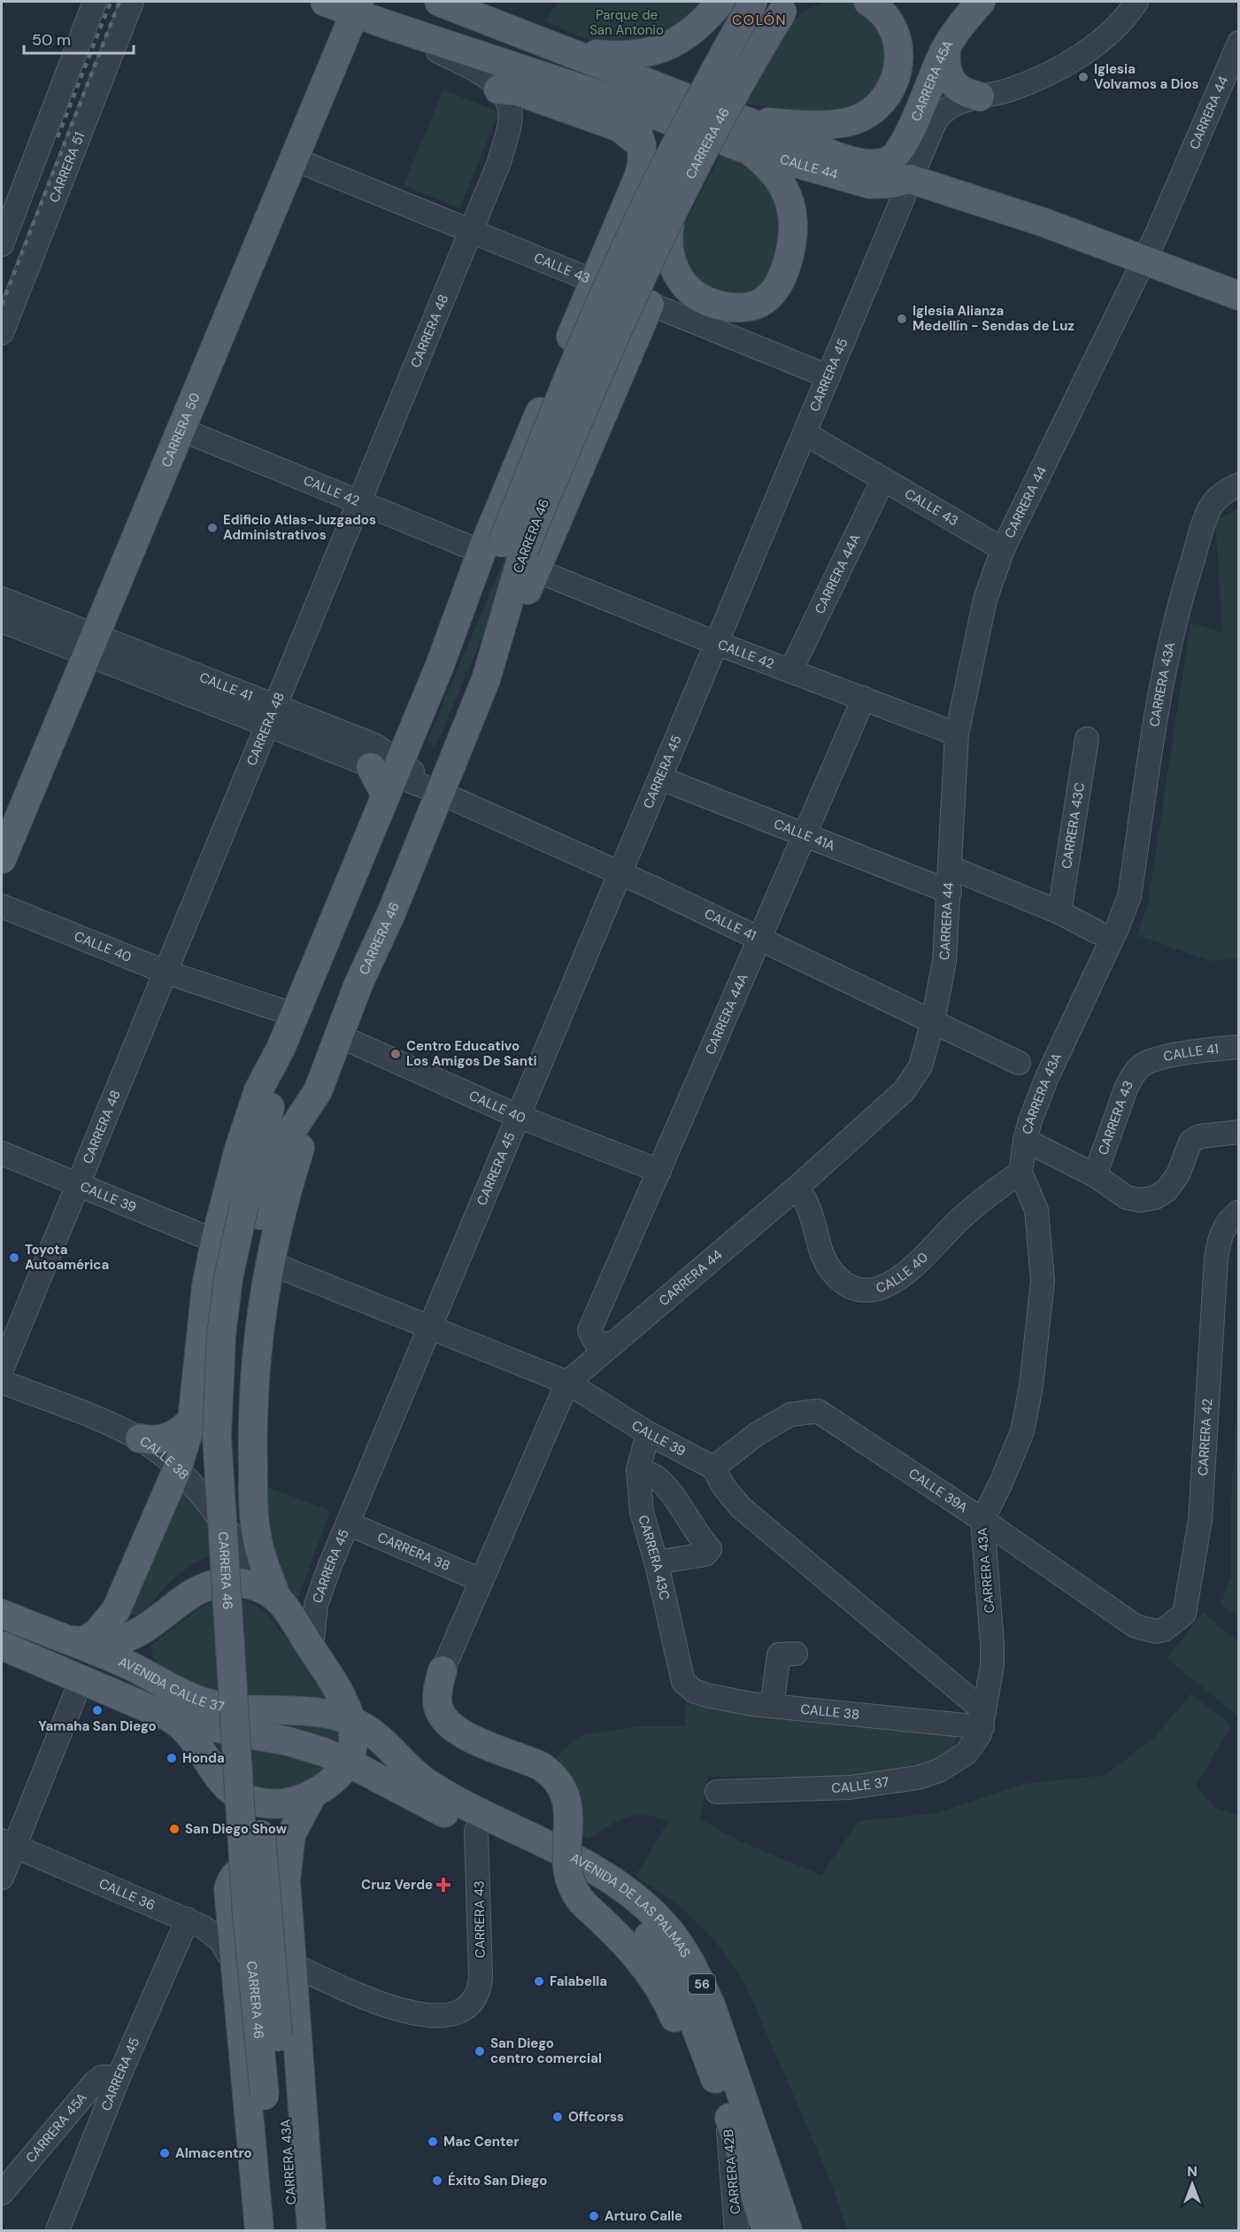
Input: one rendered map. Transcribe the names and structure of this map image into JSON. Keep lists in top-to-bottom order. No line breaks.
{"streets":{"main road":["CARRERA 45A","CARRERA 46","CALLE 44","CARRERA 50","CARRERA 43A","AVENIDA CALLE 37","AVENIDA DE LAS PALMAS","56"],"street":["CARRERA 44","CARRERA 51","CALLE 43","CARRERA 48","CARRERA 45","CALLE 42","CARRERA 44A","CALLE 41","CARRERA 43C","CALLE 41A","CALLE 40","CARRERA 43","CALLE 39","CARRERA 42","CALLE 38","CALLE 39A","CARRERA 38","CALLE 37","CALLE 36","CARRERA 42B"]},"crossings":[["CARRERA 45A","CALLE 44"],["CARRERA 45A","CARRERA 45"],["CARRERA 44","CALLE 44"],["CARRERA 44","CALLE 43"],["CARRERA 44","CALLE 42"],["CARRERA 44","CARRERA 44A"],["CARRERA 44","CALLE 41"],["CARRERA 44","CALLE 41A"],["CARRERA 44","CALLE 40"],["CARRERA 44","CALLE 39"],["CARRERA 44","CARRERA 38"],["CARRERA 46","CALLE 44"],["CARRERA 46","CALLE 43"],["CARRERA 46","CALLE 42"],["CARRERA 46","CARRERA 43A"],["CARRERA 46","CALLE 41"],["CARRERA 46","CALLE 40"],["CARRERA 46","CALLE 39"],["CARRERA 46","CALLE 38"],["CARRERA 46","AVENIDA CALLE 37"],["CALLE 44","CARRERA 48"],["CALLE 44","CARRERA 45"],["CALLE 44","CARRERA 50"],["CALLE 43","CARRERA 48"],["CALLE 43","CARRERA 45"],["CALLE 43","CARRERA 50"],["CALLE 43","CARRERA 44A"],["CARRERA 48","CALLE 42"],["CARRERA 48","CALLE 41"],["CARRERA 48","CALLE 40"],["CARRERA 48","CALLE 39"],["CARRERA 45","CALLE 42"],["CARRERA 45","CALLE 41"],["CARRERA 45","CALLE 41A"],["CARRERA 45","CALLE 40"],["CARRERA 45","CALLE 39"],["CARRERA 45","CARRERA 38"],["CARRERA 45","CALLE 36"],["CARRERA 50","CALLE 42"],["CARRERA 50","CALLE 41"],["CALLE 42","CARRERA 44A"],["CARRERA 44A","CALLE 41"],["CARRERA 44A","CALLE 41A"],["CARRERA 44A","CALLE 40"],["CARRERA 43A","CALLE 40"],["CARRERA 43A","CALLE 38"],["CARRERA 43A","CALLE 39A"],["CARRERA 43A","CALLE 37"],["CALLE 41","CARRERA 43"],["CARRERA 43C","CALLE 39"],["CARRERA 43C","CALLE 38"],["CARRERA 43","AVENIDA DE LAS PALMAS"],["CALLE 39","CALLE 39A"],["CARRERA 42","CALLE 39A"],["CALLE 38","CALLE 37"],["AVENIDA CALLE 37","AVENIDA DE LAS PALMAS"],["AVENIDA DE LAS PALMAS","CARRERA 42B"]],"districts":["COLÓN"],"parks":["Parque de San Antonio"],"places":{"other":["Iglesia Volvamos a Dios","Iglesia Alianza Medellín - Sendas de Luz","Edificio Atlas-Juzgados Administrativos","Centro Educativo Los Amigos De Santi","Toyota Autoamérica","Yamaha San Diego","Honda","San Diego Show","Falabella","San Diego centro comercial","Offcorss","Mac Center","Almacentro","Éxito San Diego","Arturo Calle"],"health":["Cruz Verde"]},"scale_bar":"50 m","north":"top"}
